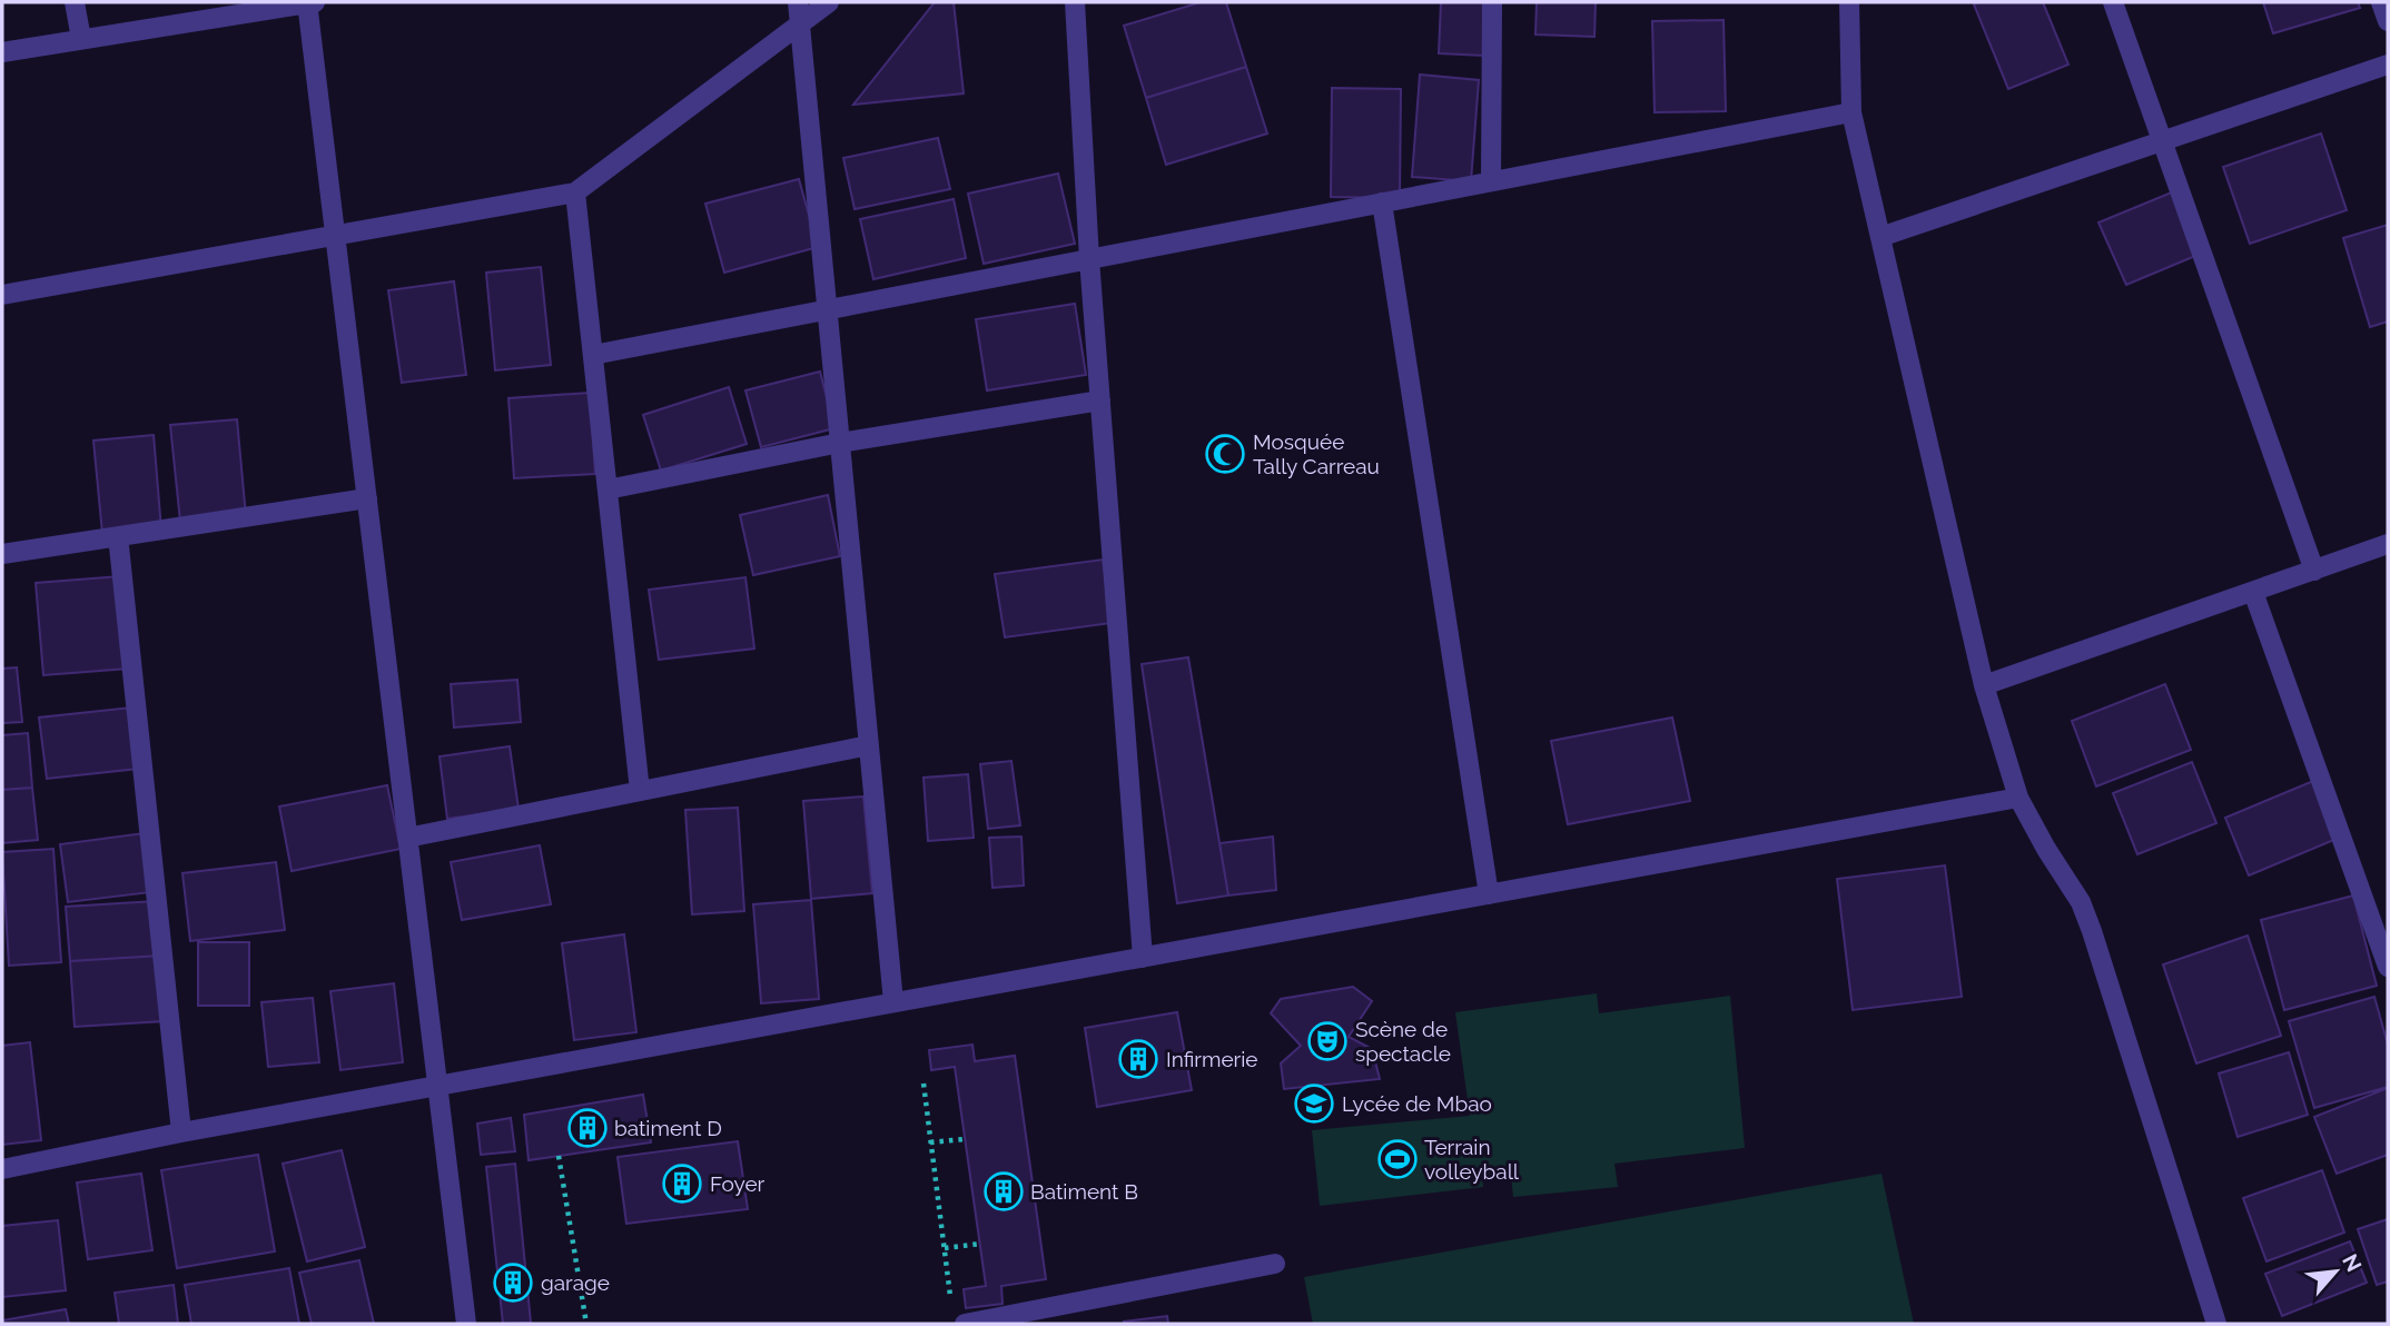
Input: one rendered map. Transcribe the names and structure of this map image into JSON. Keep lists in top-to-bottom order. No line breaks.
{"places":{"mosque":["Mosquée Tally Carreau"],"theatre":["Scène de spectacle"],"building":["Infirmerie","batiment D","Foyer","Batiment B","garage"],"school or university":["Lycée de Mbao"],"sports":["Terrain volleyball"]},"north":"top right"}
